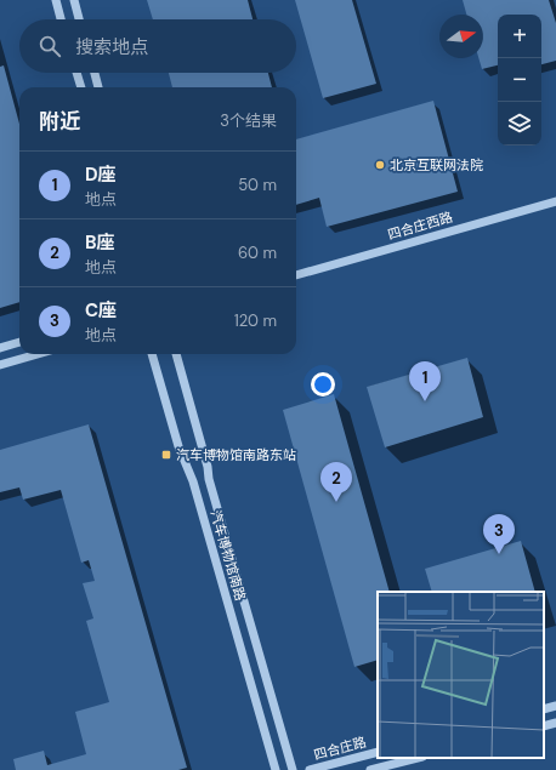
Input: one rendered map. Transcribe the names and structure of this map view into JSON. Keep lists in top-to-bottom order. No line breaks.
{"streets":{"street":["四合庄西路","汽车博物馆南路","四合庄路"]},"places":{"other":["北京互联网法院"],"transit":["汽车博物馆南路东站"]},"north":"right","page":{"map_buttons":["+","−"],"search":"搜索地点","heading":["附近","3个结果"],"list":[{"mark":"1","name":"D座","note":"地点","value":"50 m"},{"mark":"2","name":"B座","note":"地点","value":"60 m"},{"mark":"3","name":"C座","note":"地点","value":"120 m"}],"pins":["1","2","3"]}}
